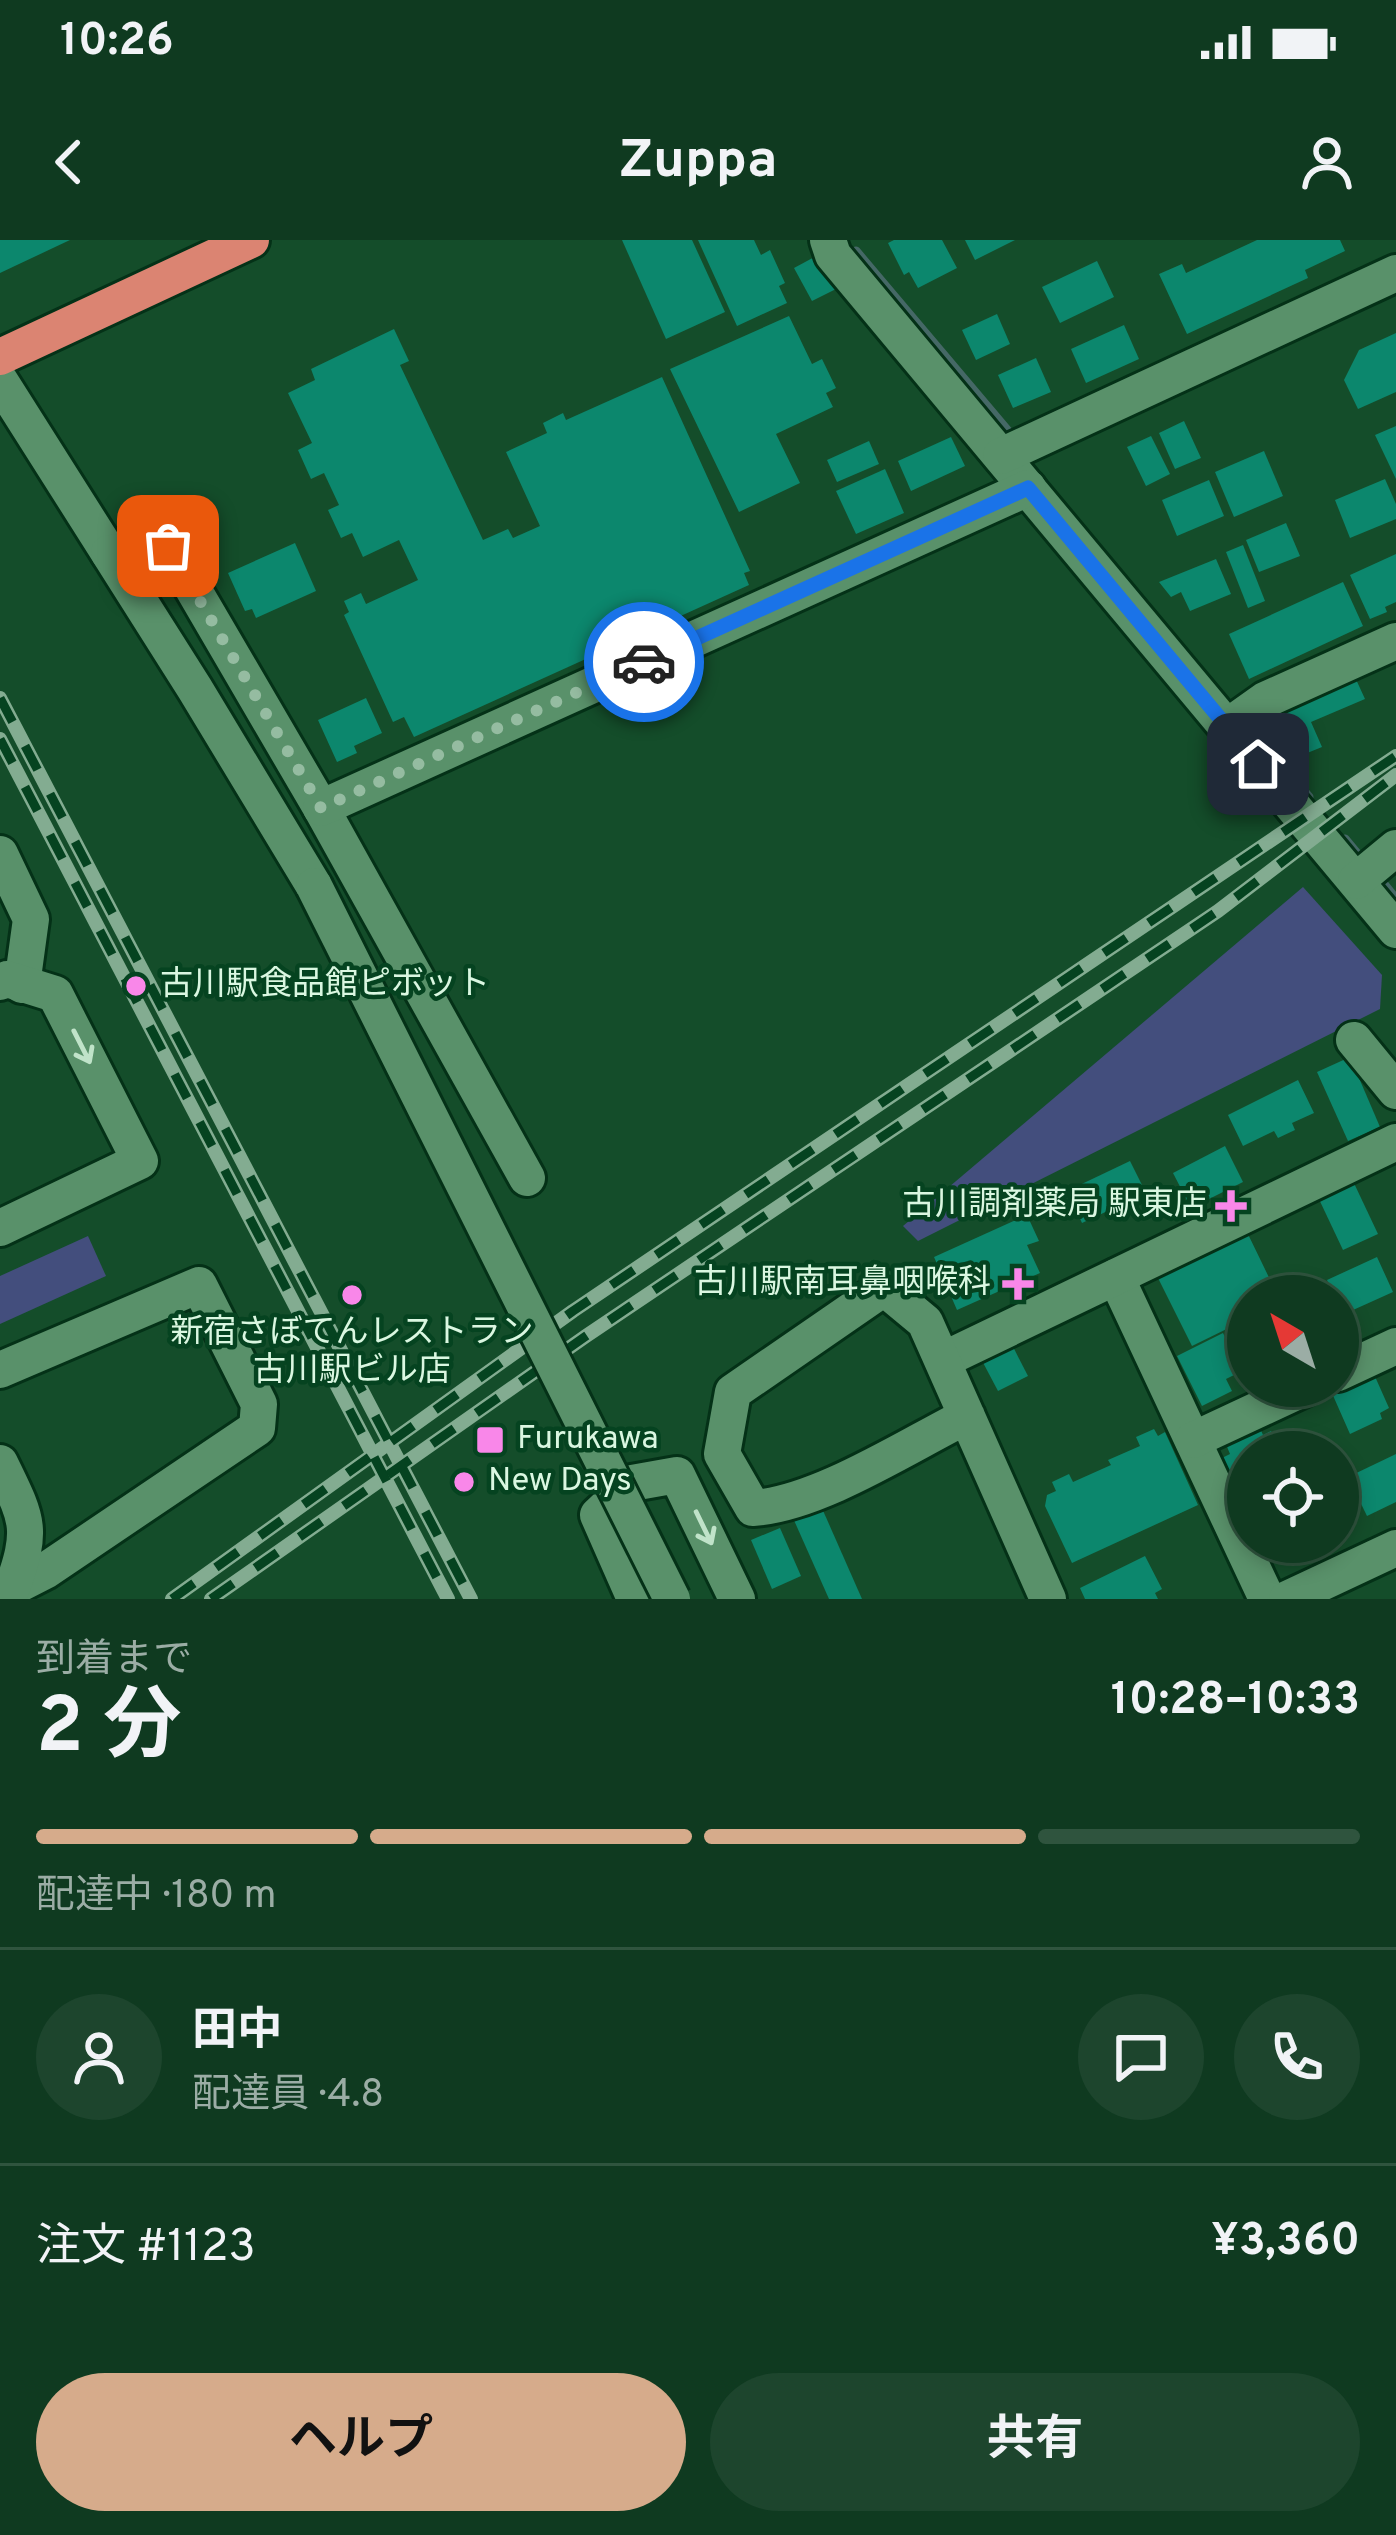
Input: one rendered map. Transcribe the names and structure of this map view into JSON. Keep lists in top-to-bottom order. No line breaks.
{"places":{"other":["古川駅食品館ピボット","新宿さぼてんレストラン 古川駅ビル店","New Days"],"health":["古川調剤薬局 駅東店","古川駅南耳鼻咽喉科"],"transit":["Furukawa"]},"north":"top left","page":{"status":"10:26","header":"Zuppa","heading":["2 分","到着まで","10:28–10:33"],"panel":["田中","配達員 · 4.8","注文 #1123","¥3,360"],"bar":"配達中 · 180 m","buttons":["ヘルプ","共有"]}}
